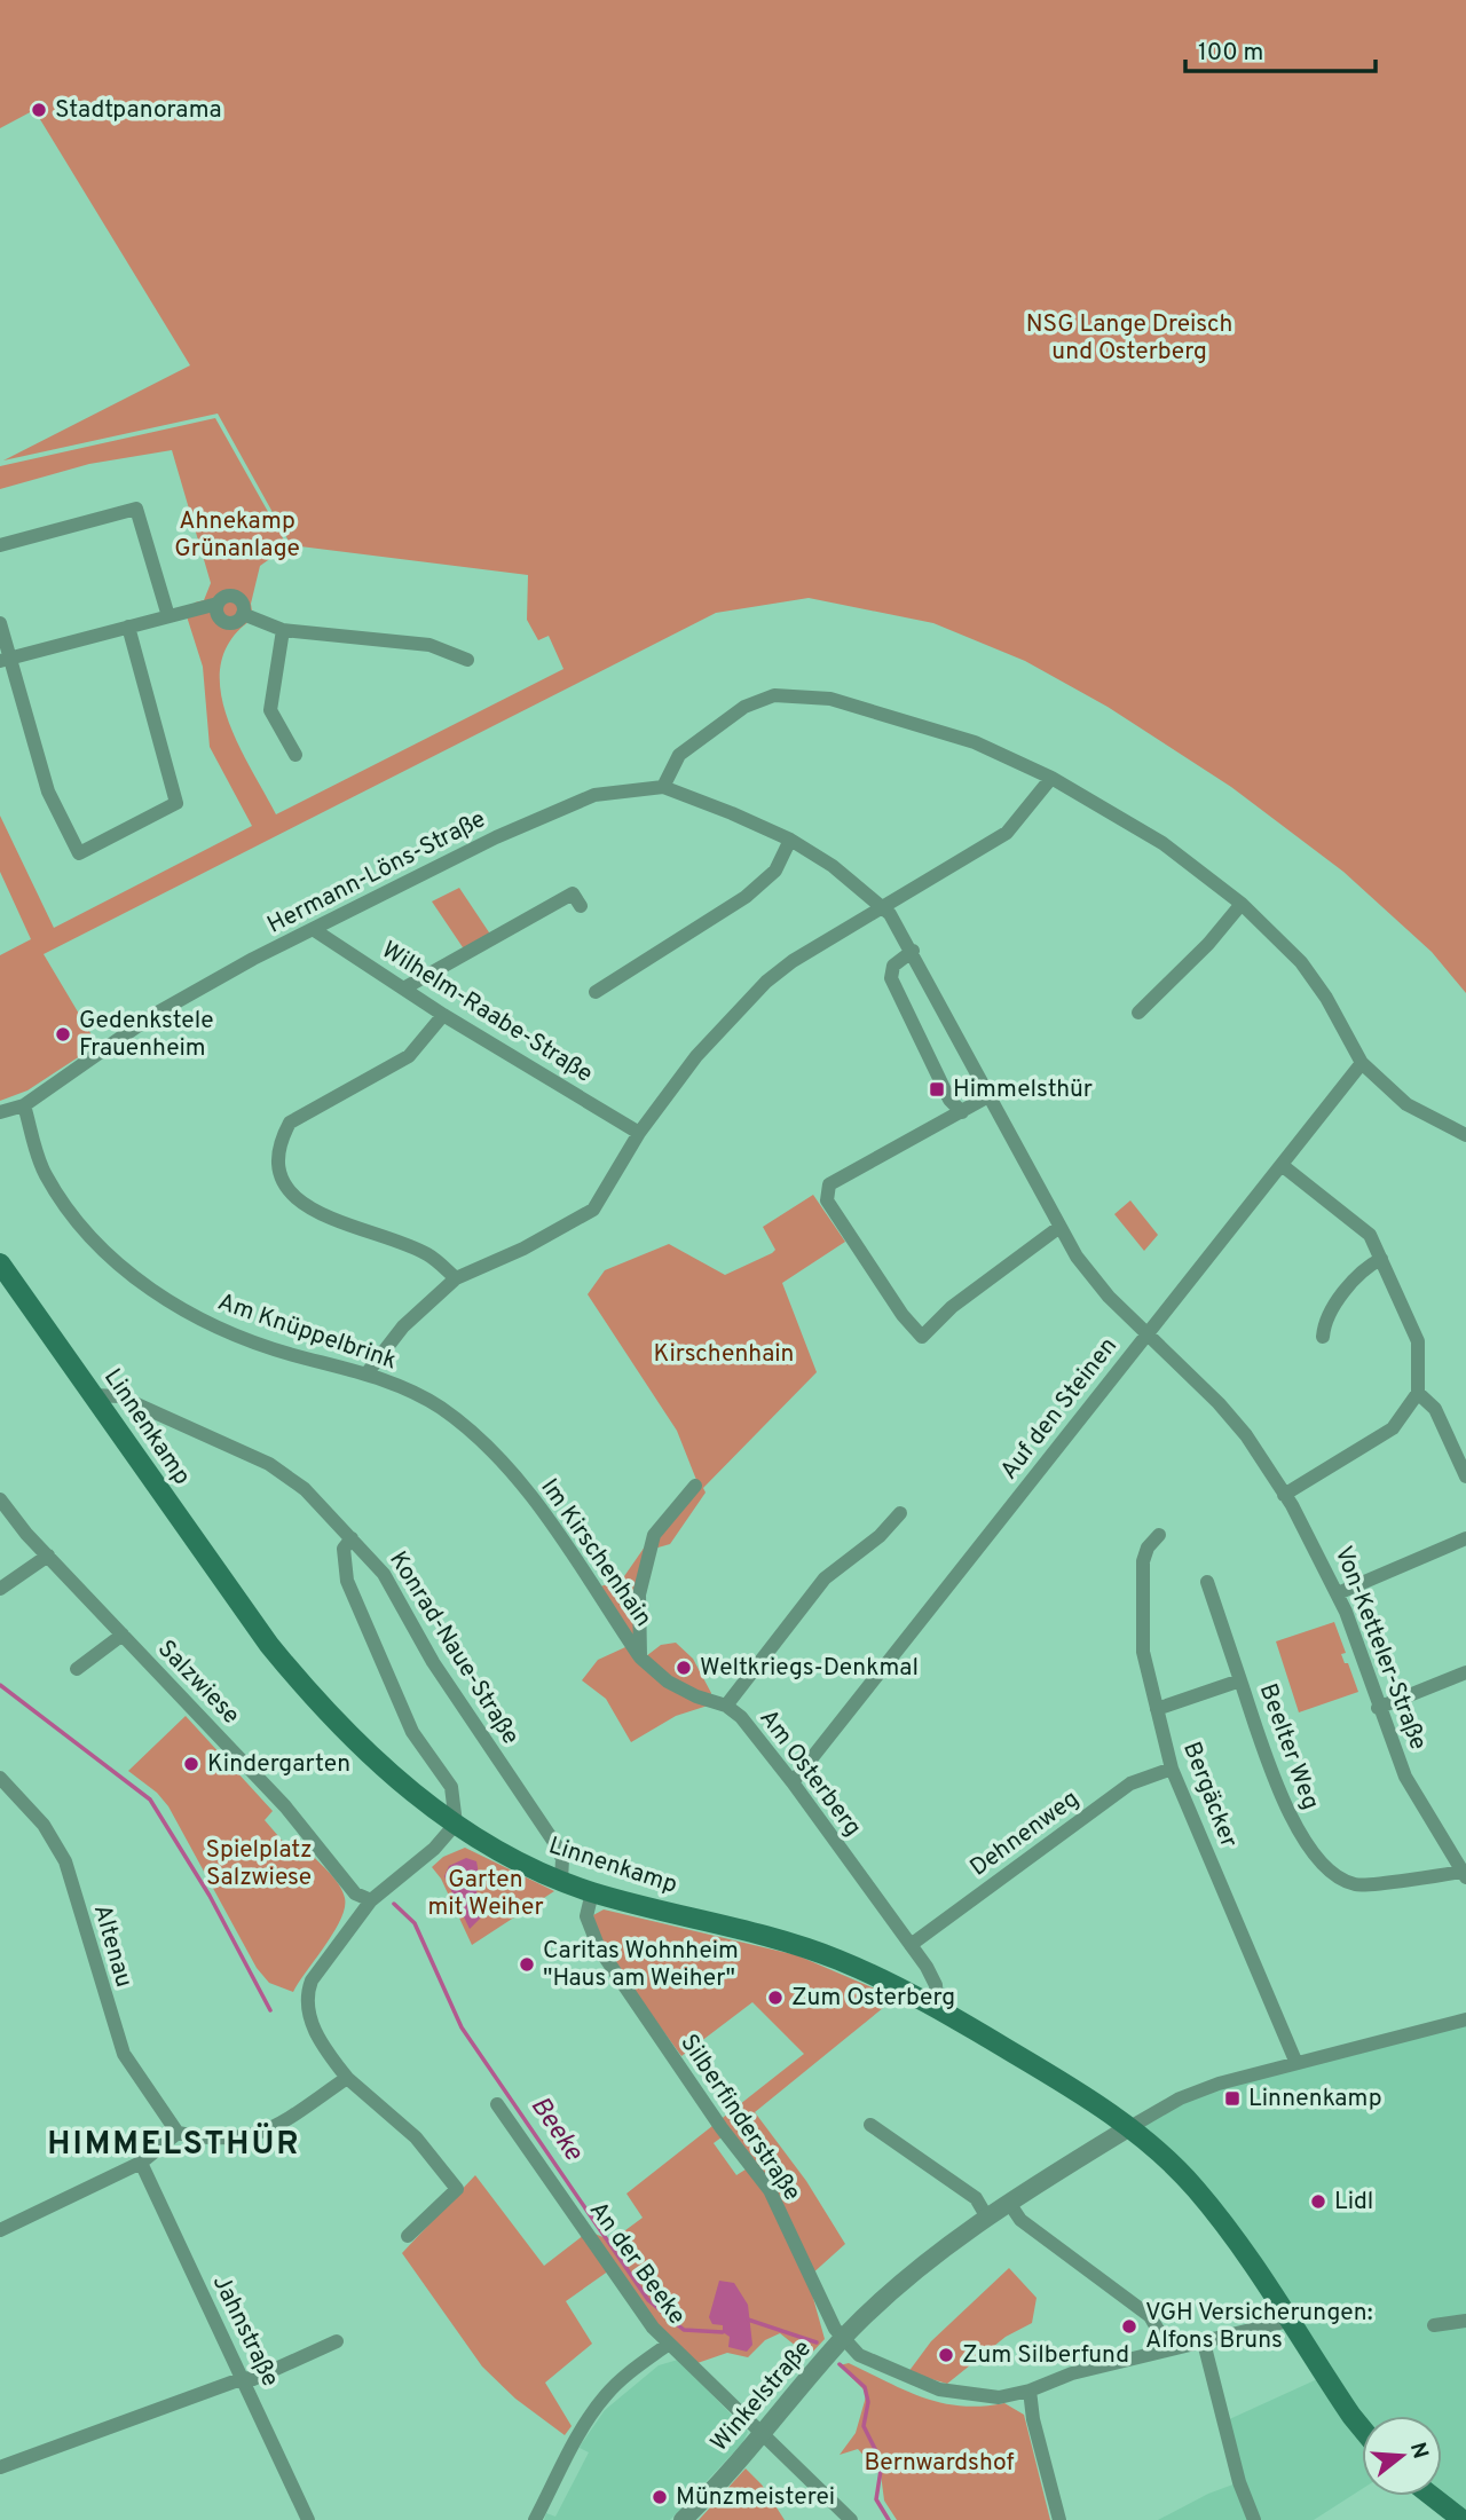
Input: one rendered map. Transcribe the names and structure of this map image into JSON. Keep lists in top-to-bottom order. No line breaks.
{"streets":{"main road":["Linnenkamp"],"street":["Hermann-Löns-Straße","Wilhelm-Raabe-Straße","Am Knüppelbrink","Auf den Steinen","Im Kirschenhain","Konrad-Naue-Straße","Von-Ketteler-Straße","Salzwiese","Beelter Weg","Am Osterberg","Bergäcker","Dehnenweg","Altenau","Silberfinderstraße","An der Beeke","Jahnstraße","Winkelstraße"]},"crossings":[["Hermann-Löns-Straße","Wilhelm-Raabe-Straße"],["Hermann-Löns-Straße","Am Knüppelbrink"],["Hermann-Löns-Straße","Von-Ketteler-Straße"],["Am Knüppelbrink","Im Kirschenhain"],["Auf den Steinen","Von-Ketteler-Straße"],["Auf den Steinen","Am Osterberg"],["Linnenkamp","Konrad-Naue-Straße"],["Linnenkamp","Am Osterberg"],["Linnenkamp","Silberfinderstraße"],["Im Kirschenhain","Am Osterberg"],["Von-Ketteler-Straße","Beelter Weg"],["Beelter Weg","Bergäcker"],["Am Osterberg","Dehnenweg"],["Bergäcker","Dehnenweg"],["Silberfinderstraße","Winkelstraße"],["An der Beeke","Winkelstraße"]],"districts":["HIMMELSTHÜR"],"water":["Beeke"],"parks":["NSG Lange Dreisch und Osterberg","Ahnekamp Grünanlage","Kirschenhain","Spielplatz Salzwiese","Garten mit Weiher","Bernwardshof"],"places":{"other":["Stadtpanorama","Gedenkstele Frauenheim","Weltkriegs-Denkmal","Kindergarten","Caritas Wohnheim \"Haus am Weiher\"","Zum Osterberg","Lidl","VGH Versicherungen: Alfons Bruns","Zum Silberfund","Münzmeisterei"],"transit":["Himmelsthür","Linnenkamp"]},"scale_bar":"100 m","north":"right"}
